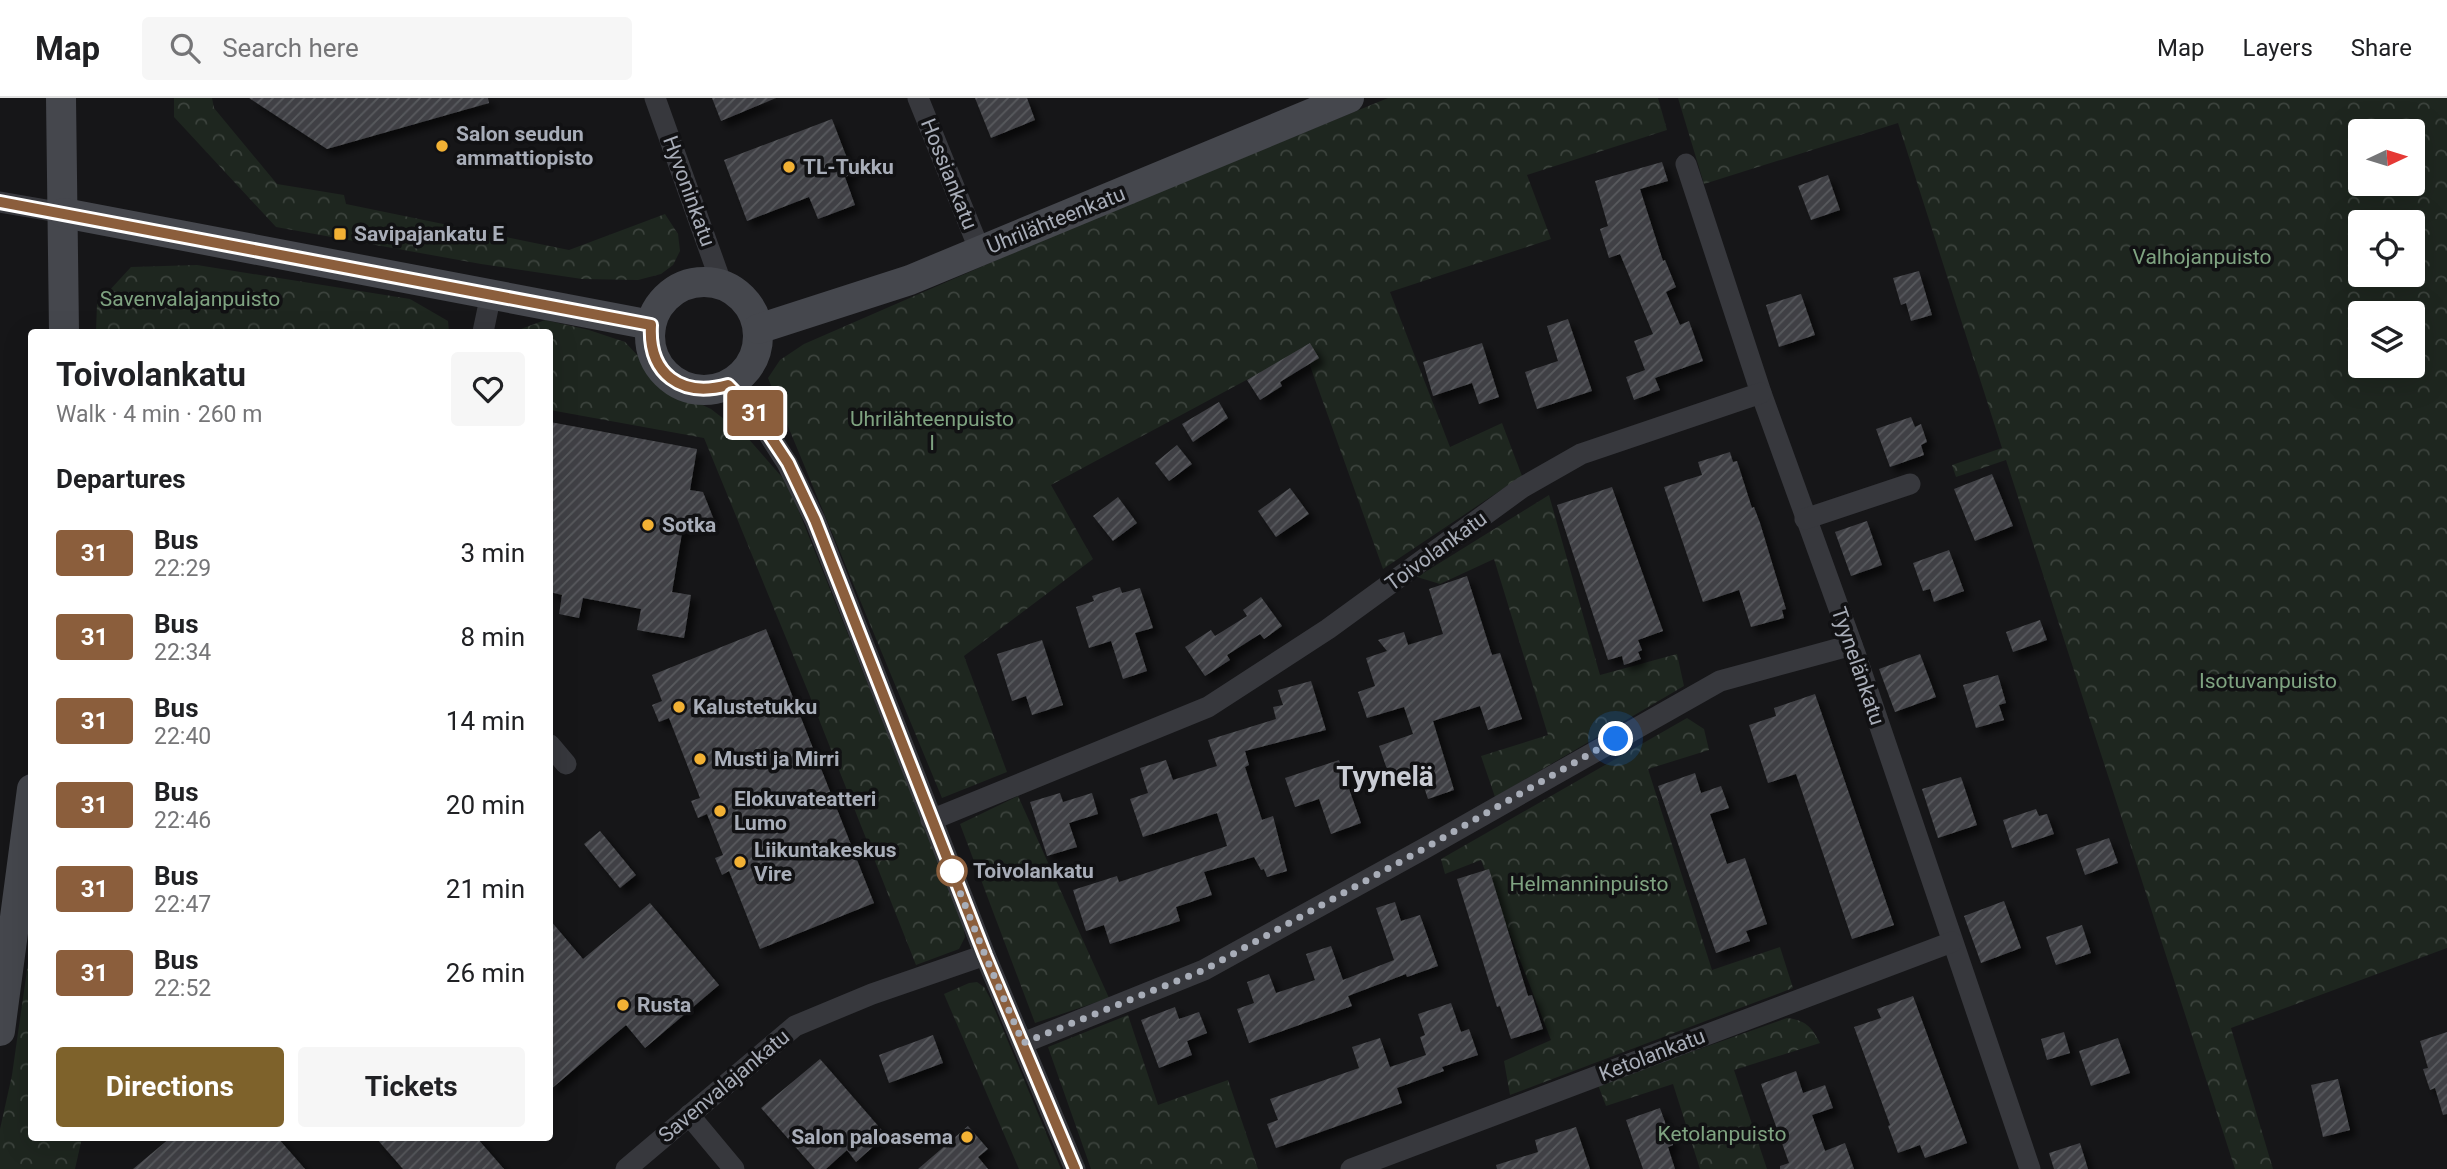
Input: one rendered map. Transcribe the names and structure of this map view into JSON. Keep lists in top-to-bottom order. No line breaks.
{"streets":{"street":["Hossiankatu","Hyvoninkatu","Uhrilähteenkatu","Toivolankatu","Tyynelänkatu","Ketolankatu","Savenvalajankatu"]},"crossings":[["Hossiankatu","Uhrilähteenkatu"],["Hyvoninkatu","Uhrilähteenkatu"],["Toivolankatu","Tyynelänkatu"],["Tyynelänkatu","Ketolankatu"]],"districts":["Tyynelä"],"parks":["Valhojanpuisto","Savenvalajanpuisto","Uhrilähteenpuisto I","Isotuvanpuisto","Helmanninpuisto","Ketolanpuisto"],"places":{"other":["Salon seudun ammattiopisto","TL-Tukku","Sotka","Kalustetukku","Musti ja Mirri","Elokuvateatteri Lumo","Liikuntakeskus Vire","Toivolankatu","Rusta","Salon paloasema"],"transit":["Savipajankatu E"]},"lines":["bus line 31"],"north":"right","page":{"header":"Map","search":"Search here","nav":["Map","Layers","Share"],"on_map":"31","heading":[["Toivolankatu","Walk · 4 min · 260 m"],"Departures"],"list":[{"mark":"31","name":"Bus","note":"22:29","value":"3 min"},{"mark":"31","name":"Bus","note":"22:34","value":"8 min"},{"mark":"31","name":"Bus","note":"22:40","value":"14 min"},{"mark":"31","name":"Bus","note":"22:46","value":"20 min"},{"mark":"31","name":"Bus","note":"22:47","value":"21 min"},{"mark":"31","name":"Bus","note":"22:52","value":"26 min"}],"buttons":["Directions","Tickets"]}}
